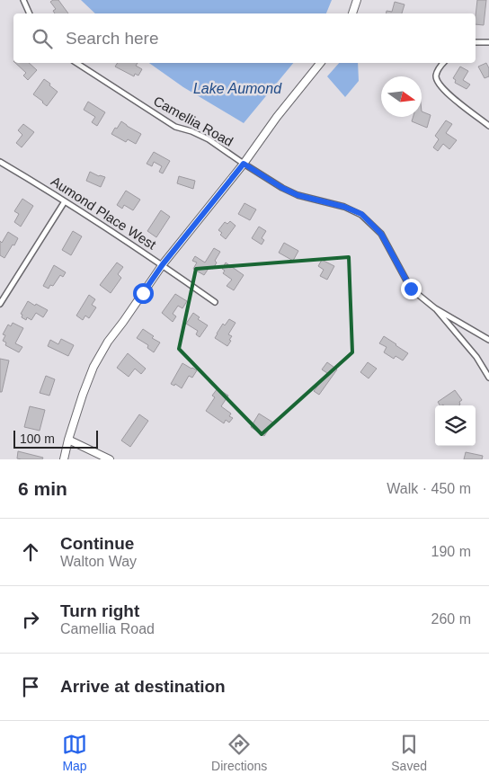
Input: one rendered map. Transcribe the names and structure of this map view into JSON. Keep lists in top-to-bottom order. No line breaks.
{"streets":{"street":["Camellia Road","Aumond Place West"]},"water":["Lake Aumond"],"scale_bar":"100 m","north":"right","page":{"search":"Search here","scale":"100 m","heading":["6 min","Walk · 450 m"],"list":[["Continue","Walton Way","190 m"],["Turn right","Camellia Road","260 m"],"Arrive at destination"],"nav":["Map","Directions","Saved"]}}
